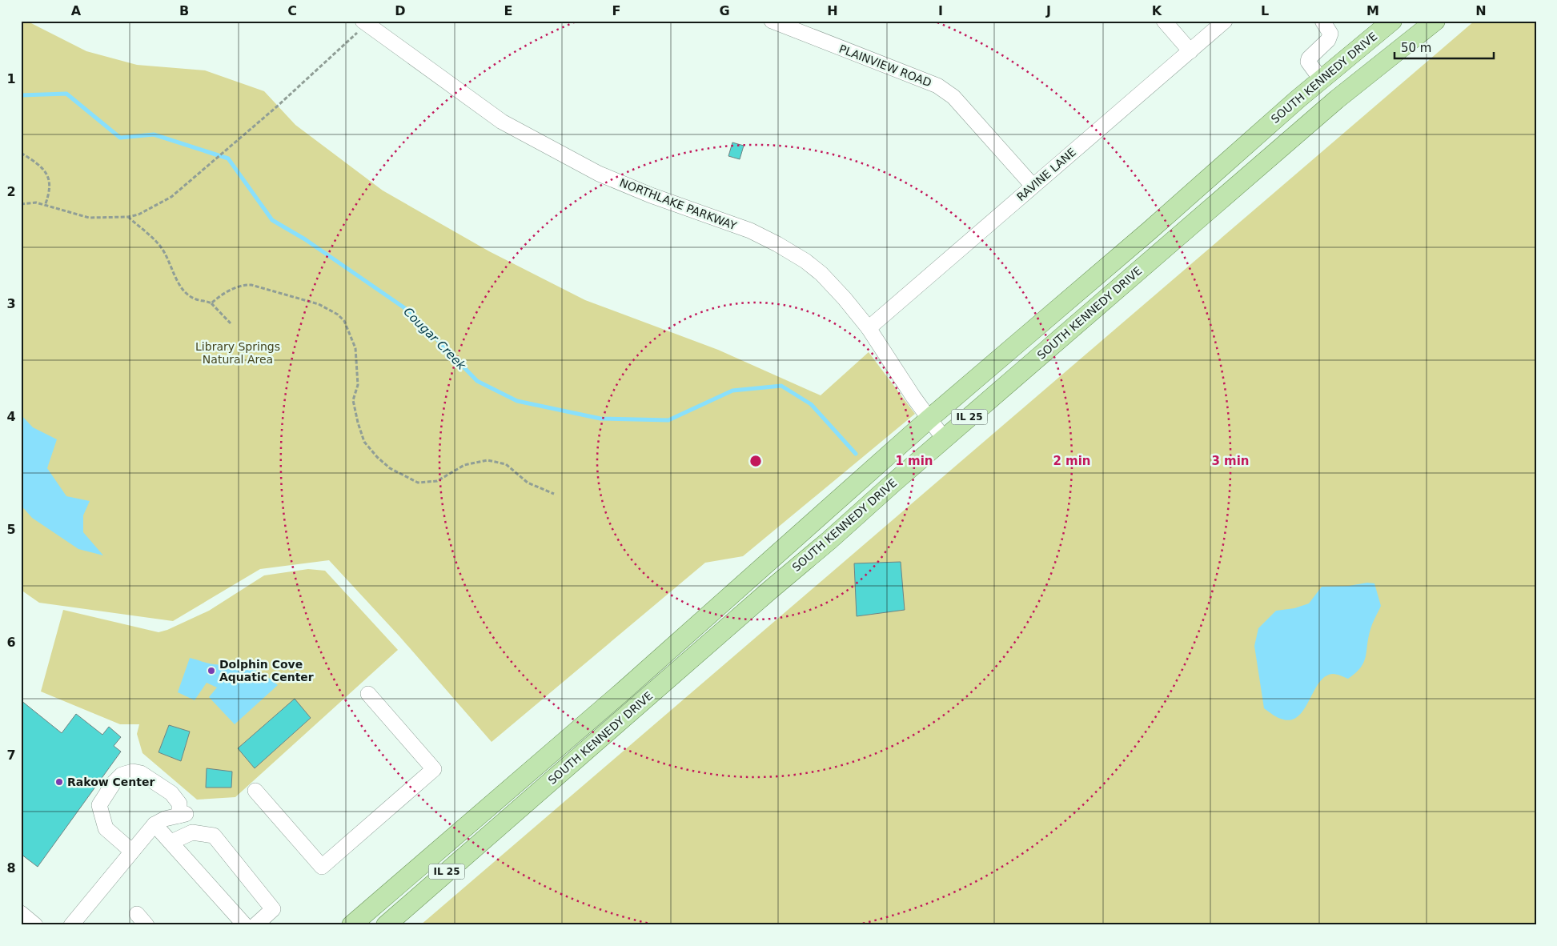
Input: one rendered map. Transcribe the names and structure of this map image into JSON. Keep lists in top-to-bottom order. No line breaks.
{"streets":{"main road":["SOUTH KENNEDY DRIVE","IL 25"],"street":["PLAINVIEW ROAD","RAVINE LANE","NORTHLAKE PARKWAY"]},"crossings":[["PLAINVIEW ROAD","RAVINE LANE"],["SOUTH KENNEDY DRIVE","NORTHLAKE PARKWAY"],["RAVINE LANE","NORTHLAKE PARKWAY"]],"water":["Cougar Creek"],"parks":["Library Springs Natural Area"],"places":["Dolphin Cove Aquatic Center","Rakow Center"],"scale_bar":"50 m","grid":{"columns":["A","B","C","D","E","F","G","H","I","J","K","L","M","N"],"rows":["1","2","3","4","5","6","7","8"]},"rings":["1 min","2 min","3 min"]}
